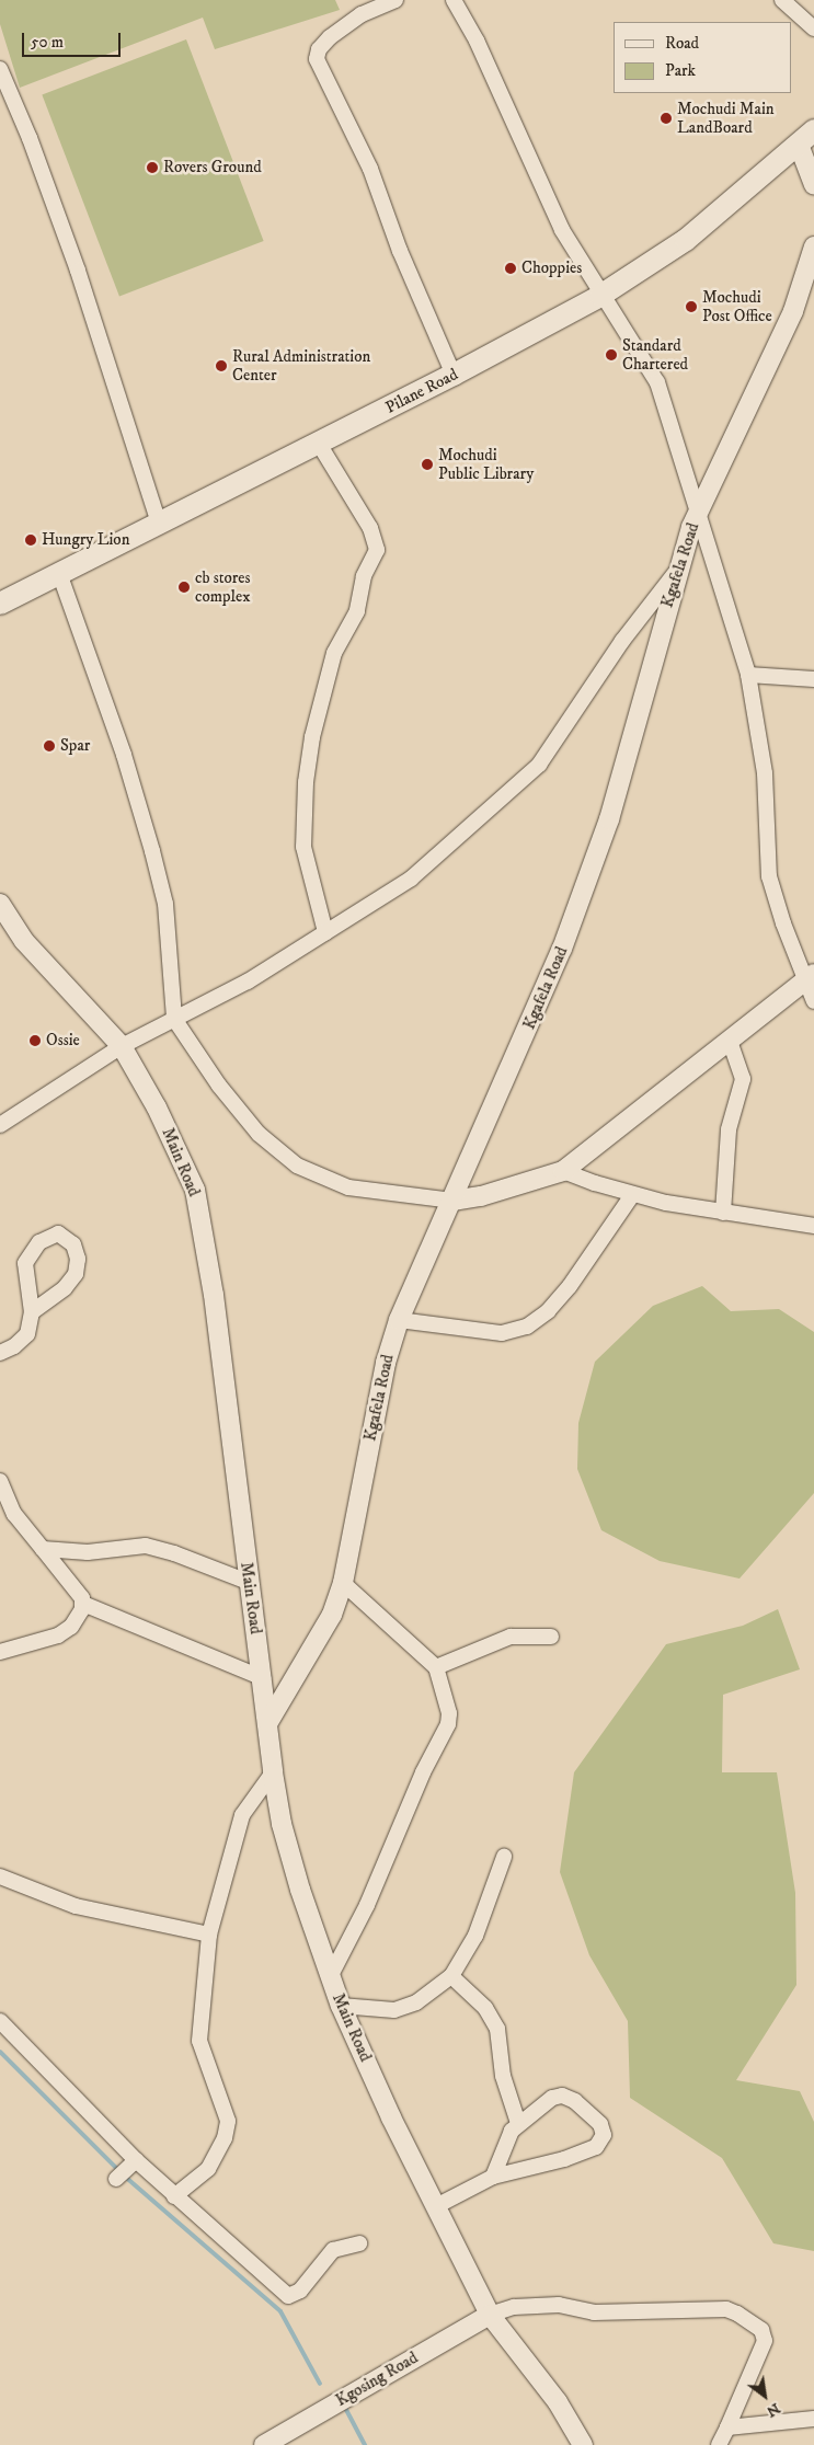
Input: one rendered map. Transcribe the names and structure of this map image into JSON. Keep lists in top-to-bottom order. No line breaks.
{"streets":{"main road":["Pilane Road"],"street":["Kgafela Road","Main Road","Kgosing Road"]},"crossings":[["Kgafela Road","Main Road"],["Main Road","Kgosing Road"]],"places":["Mochudi Main LandBoard","Rovers Ground","Choppies","Mochudi Post Office","Standard Chartered","Rural Administration Center","Mochudi Public Library","Hungry Lion","cb stores complex","Spar","Ossie"],"legend":["Road","Park"],"scale_bar":"50 m","north":"bottom right"}
